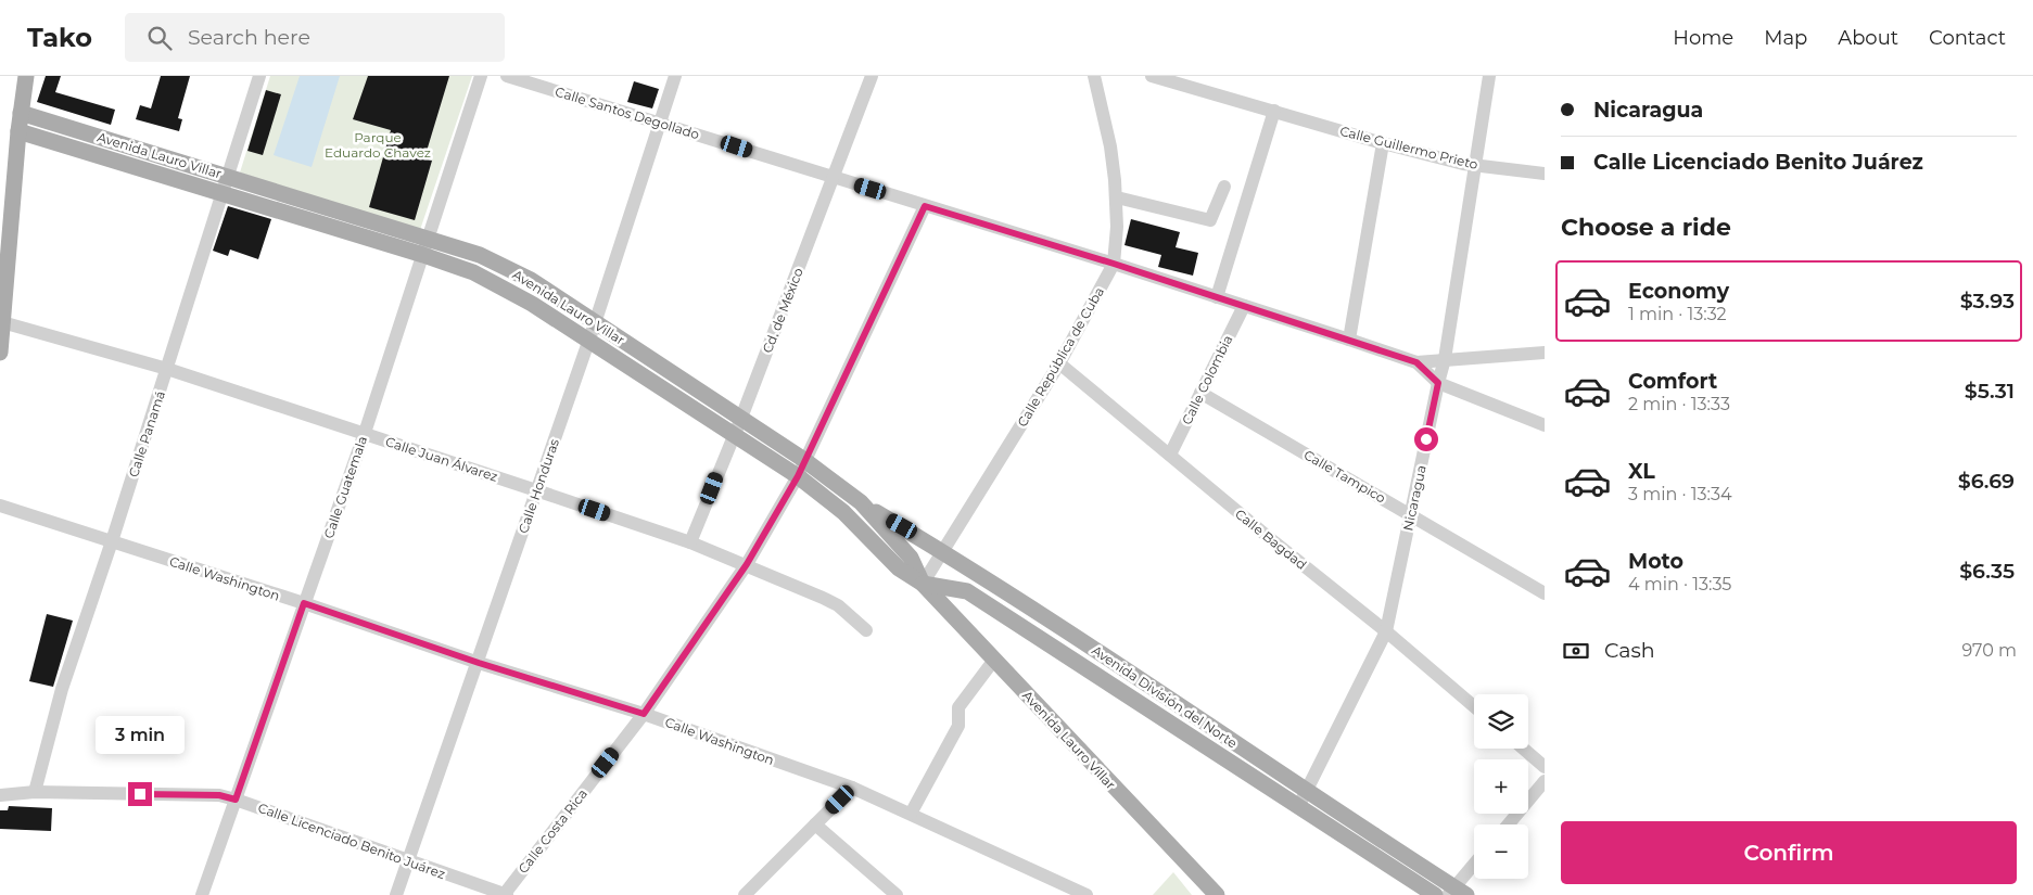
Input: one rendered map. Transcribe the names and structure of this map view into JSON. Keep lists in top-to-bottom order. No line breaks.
{"streets":{"main road":["Avenida Lauro Villar","Avenida División del Norte"],"street":["Calle Santos Degollado","Calle Guillermo Prieto","Cd. de México","Calle República de Cuba","Calle Colombia","Calle Panamá","Calle Juan Álvarez","Calle Tampico","Calle Honduras","Calle Guatemala","Nicaragua","Calle Bagdad","Calle Washington","Calle Costa Rica","Calle Licenciado Benito Juárez"]},"crossings":[["Calle Santos Degollado","Cd. de México"],["Calle Santos Degollado","Calle República de Cuba"],["Calle Santos Degollado","Calle Colombia"],["Calle Santos Degollado","Calle Honduras"],["Calle Santos Degollado","Nicaragua"],["Calle Santos Degollado","Calle Costa Rica"],["Calle Guillermo Prieto","Nicaragua"],["Avenida Lauro Villar","Cd. de México"],["Avenida Lauro Villar","Calle República de Cuba"],["Avenida Lauro Villar","Calle Panamá"],["Avenida Lauro Villar","Calle Honduras"],["Avenida Lauro Villar","Calle Guatemala"],["Avenida Lauro Villar","Avenida División del Norte"],["Avenida Lauro Villar","Calle Costa Rica"],["Cd. de México","Calle Juan Álvarez"],["Calle República de Cuba","Calle Bagdad"],["Calle República de Cuba","Avenida División del Norte"],["Calle Colombia","Calle Tampico"],["Calle Colombia","Calle Bagdad"],["Calle Panamá","Calle Juan Álvarez"],["Calle Panamá","Calle Washington"],["Calle Panamá","Calle Licenciado Benito Juárez"],["Calle Juan Álvarez","Calle Honduras"],["Calle Juan Álvarez","Calle Guatemala"],["Calle Juan Álvarez","Calle Costa Rica"],["Calle Tampico","Nicaragua"],["Calle Honduras","Calle Washington"],["Calle Honduras","Calle Licenciado Benito Juárez"],["Calle Guatemala","Calle Washington"],["Calle Guatemala","Calle Licenciado Benito Juárez"],["Nicaragua","Calle Bagdad"],["Nicaragua","Avenida División del Norte"],["Calle Washington","Calle Costa Rica"],["Calle Costa Rica","Calle Licenciado Benito Juárez"]],"parks":["Parque Eduardo Chavez"],"page":{"header":"Tako","search":"Search here","nav":["Home","Map","About","Contact"],"banner":["Nicaragua","Calle Licenciado Benito Juárez"],"heading":"Choose a ride","list":[{"name":"Economy","note":"1 min · 13:32","value":"$3.93"},{"name":"Comfort","note":"2 min · 13:33","value":"$5.31"},{"name":"XL","note":"3 min · 13:34","value":"$6.69"},{"name":"Moto","note":"4 min · 13:35","value":"$6.35"}],"pay":["Cash","970 m"],"map_buttons":["+","−"],"bubble":"3 min","buttons":"Confirm"}}
